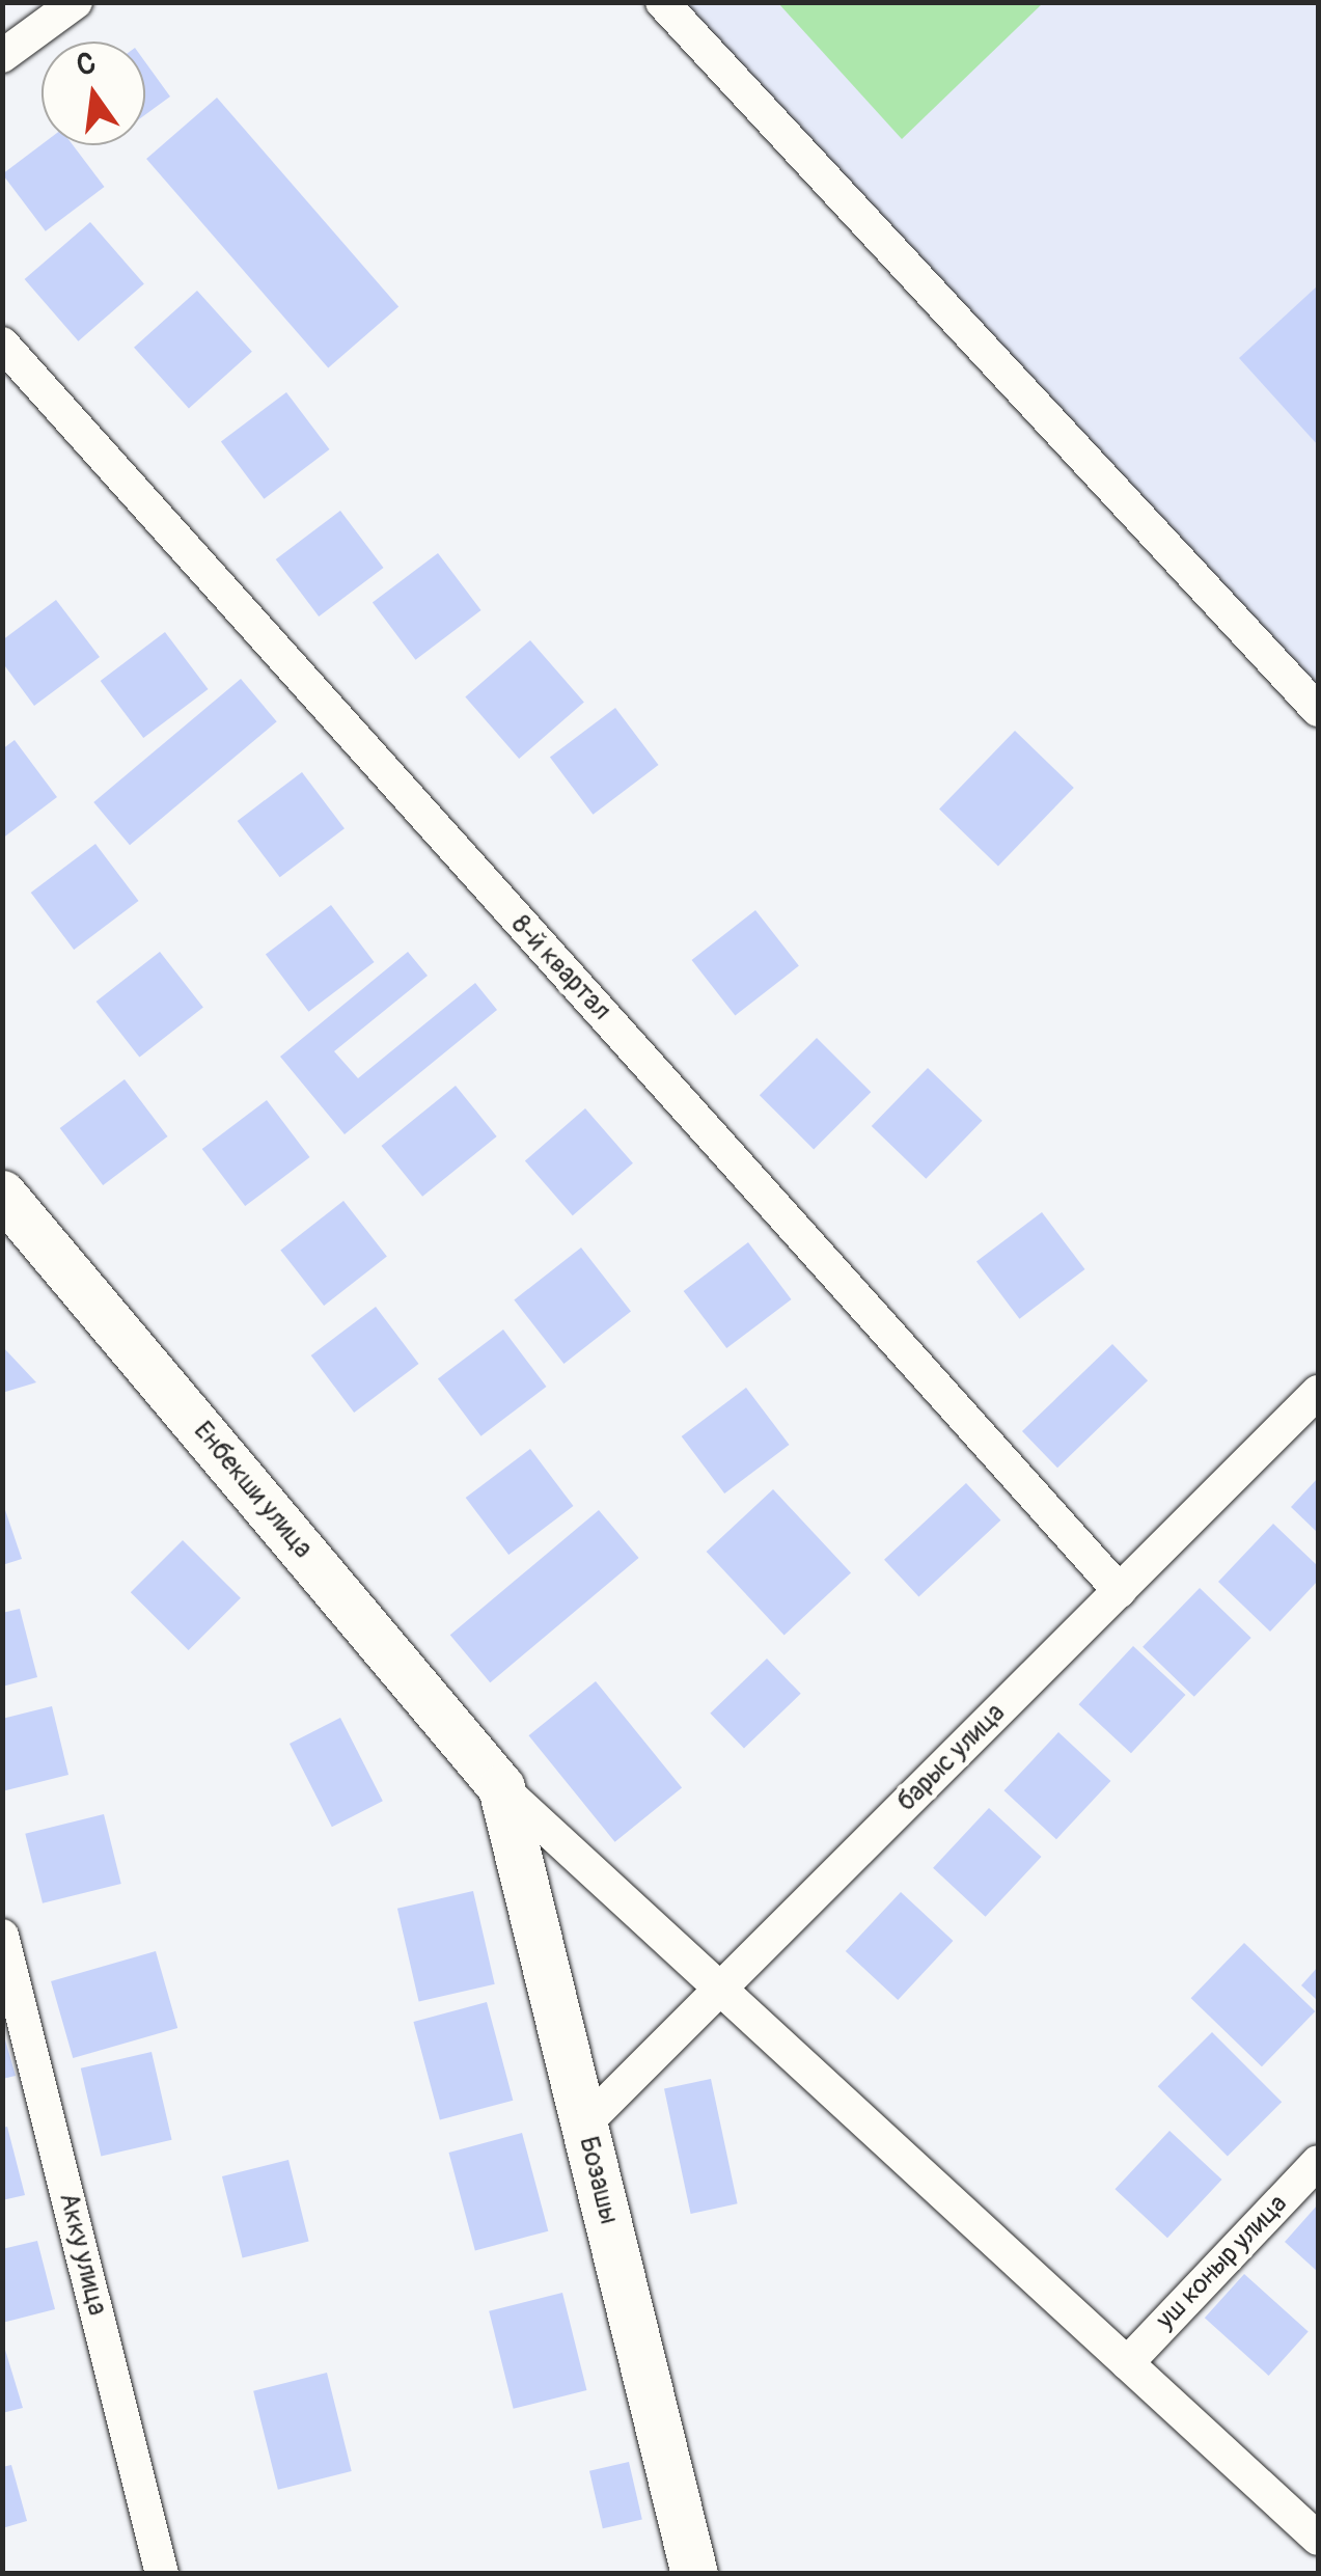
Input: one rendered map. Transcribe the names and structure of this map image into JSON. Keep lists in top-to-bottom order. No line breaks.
{"streets":{"street":["8-й квартал","Енбекши улица","барыс улица","Бозашы","Акку улица","уш коныр улица"]},"crossings":[["8-й квартал","барыс улица"],["Енбекши улица","Бозашы"],["барыс улица","Бозашы"]],"north":"top"}
